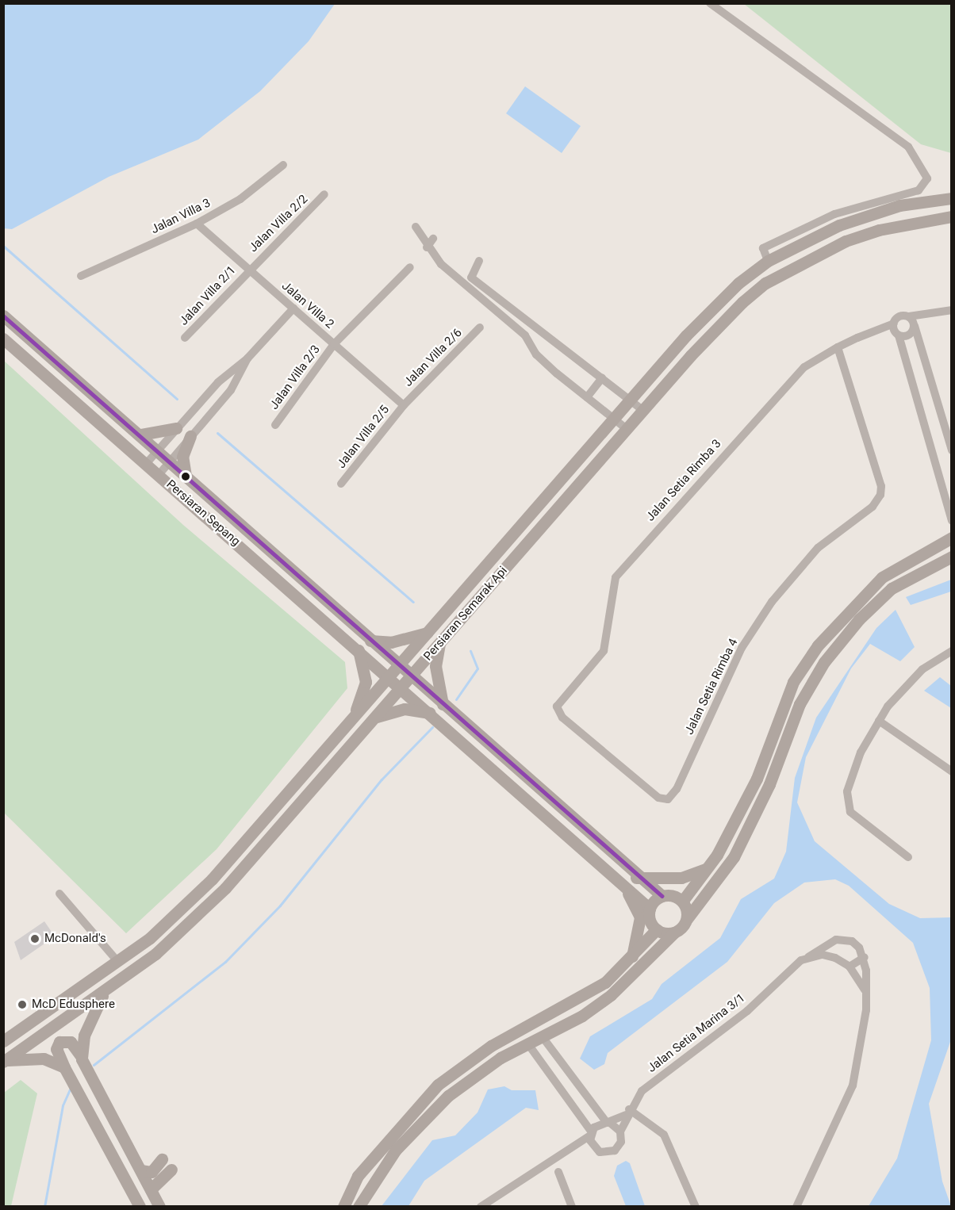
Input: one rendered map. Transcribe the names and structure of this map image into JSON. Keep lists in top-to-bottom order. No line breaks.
{"streets":{"street":["Jalan Villa 3","Jalan Villa 2/2","Jalan Villa 2/1","Jalan Villa 2","Jalan Villa 2/6","Jalan Villa 2/3","Jalan Villa 2/5","Jalan Setia Rimba 3","Persiaran Sepang","Persiaran Semarak Api","Jalan Setia Rimba 4","Jalan Setia Marina 3/1"]},"crossings":[["Jalan Villa 3","Jalan Villa 2"],["Jalan Villa 2/2","Jalan Villa 2/1"],["Jalan Villa 2/2","Jalan Villa 2"],["Jalan Villa 2/1","Jalan Villa 2"],["Jalan Villa 2","Jalan Villa 2/6"],["Jalan Villa 2","Jalan Villa 2/3"],["Jalan Villa 2","Jalan Villa 2/5"],["Jalan Villa 2/6","Jalan Villa 2/5"],["Jalan Setia Rimba 3","Jalan Setia Rimba 4"],["Persiaran Sepang","Persiaran Semarak Api"]],"places":["McDonald's","McD Edusphere"]}
